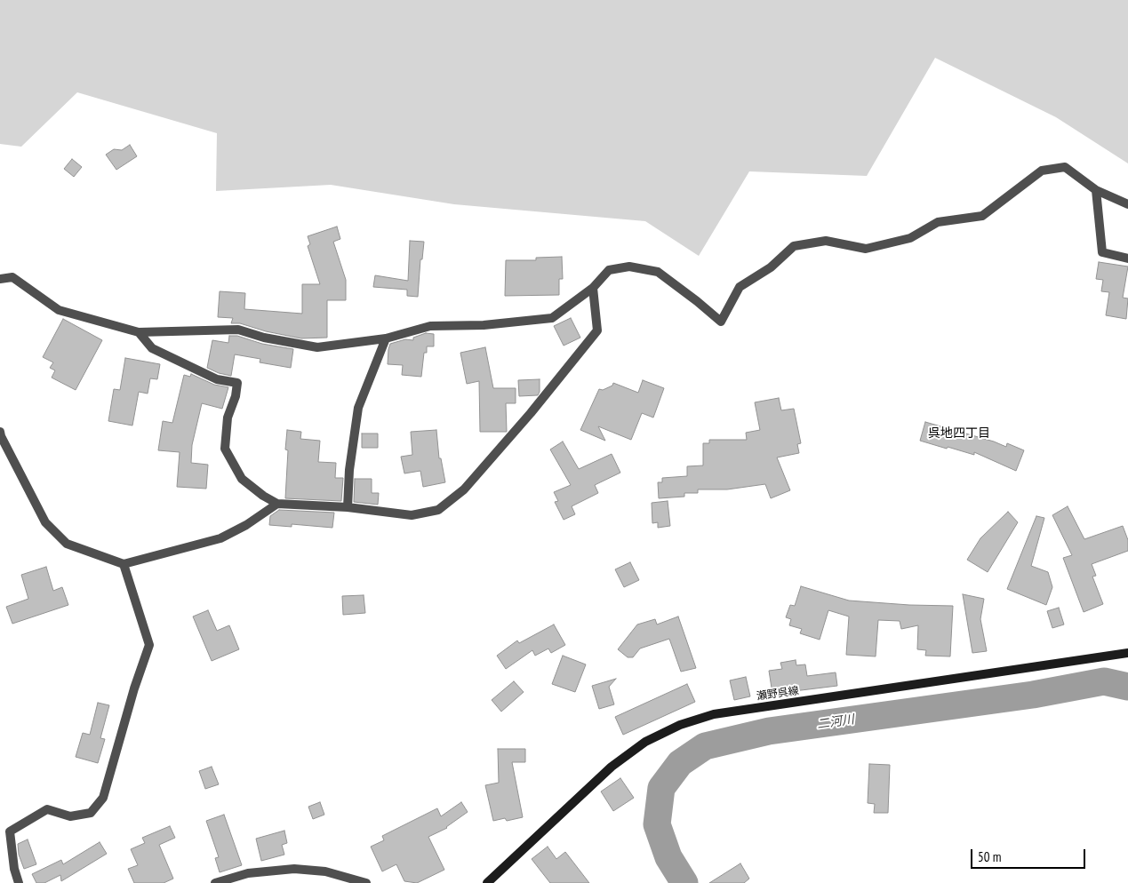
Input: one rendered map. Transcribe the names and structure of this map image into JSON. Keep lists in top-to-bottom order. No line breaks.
{"streets":{"main road":["瀬野呉線"]},"districts":["呉地四丁目"],"water":["二河川"],"scale_bar":"50 m"}
